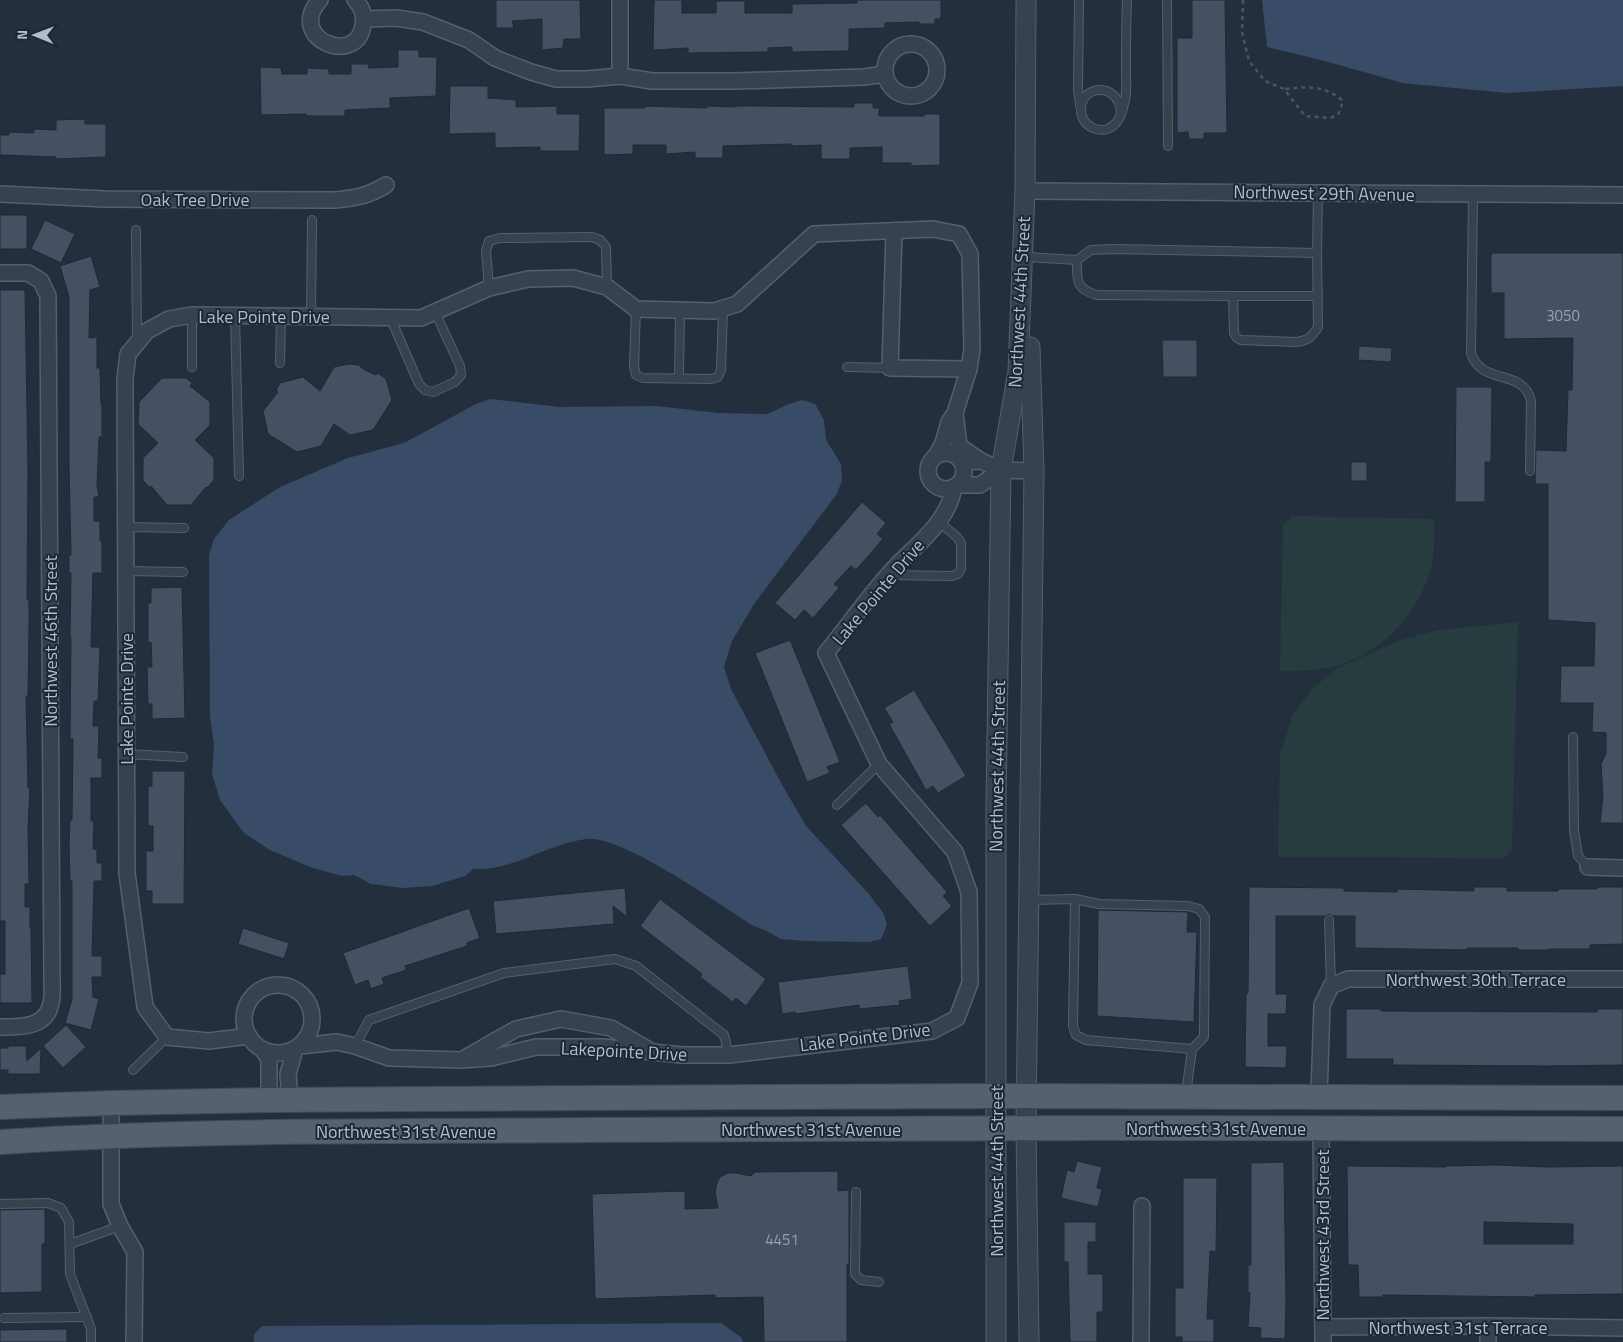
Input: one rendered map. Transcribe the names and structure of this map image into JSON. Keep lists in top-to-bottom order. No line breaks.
{"streets":{"main road":["Northwest 31st Avenue"],"street":["Northwest 29th Avenue","Oak Tree Drive","Northwest 44th Street","Lake Pointe Drive","Northwest 46th Street","Northwest 30th Terrace","Lakepointe Drive","Northwest 43rd Street","Northwest 31st Terrace"]},"crossings":[["Northwest 29th Avenue","Northwest 44th Street"],["Northwest 44th Street","Northwest 31st Avenue"],["Lake Pointe Drive","Lakepointe Drive"],["Northwest 31st Avenue","Northwest 43rd Street"],["Northwest 43rd Street","Northwest 31st Terrace"]],"house_numbers":["3050","4451"],"north":"left"}
